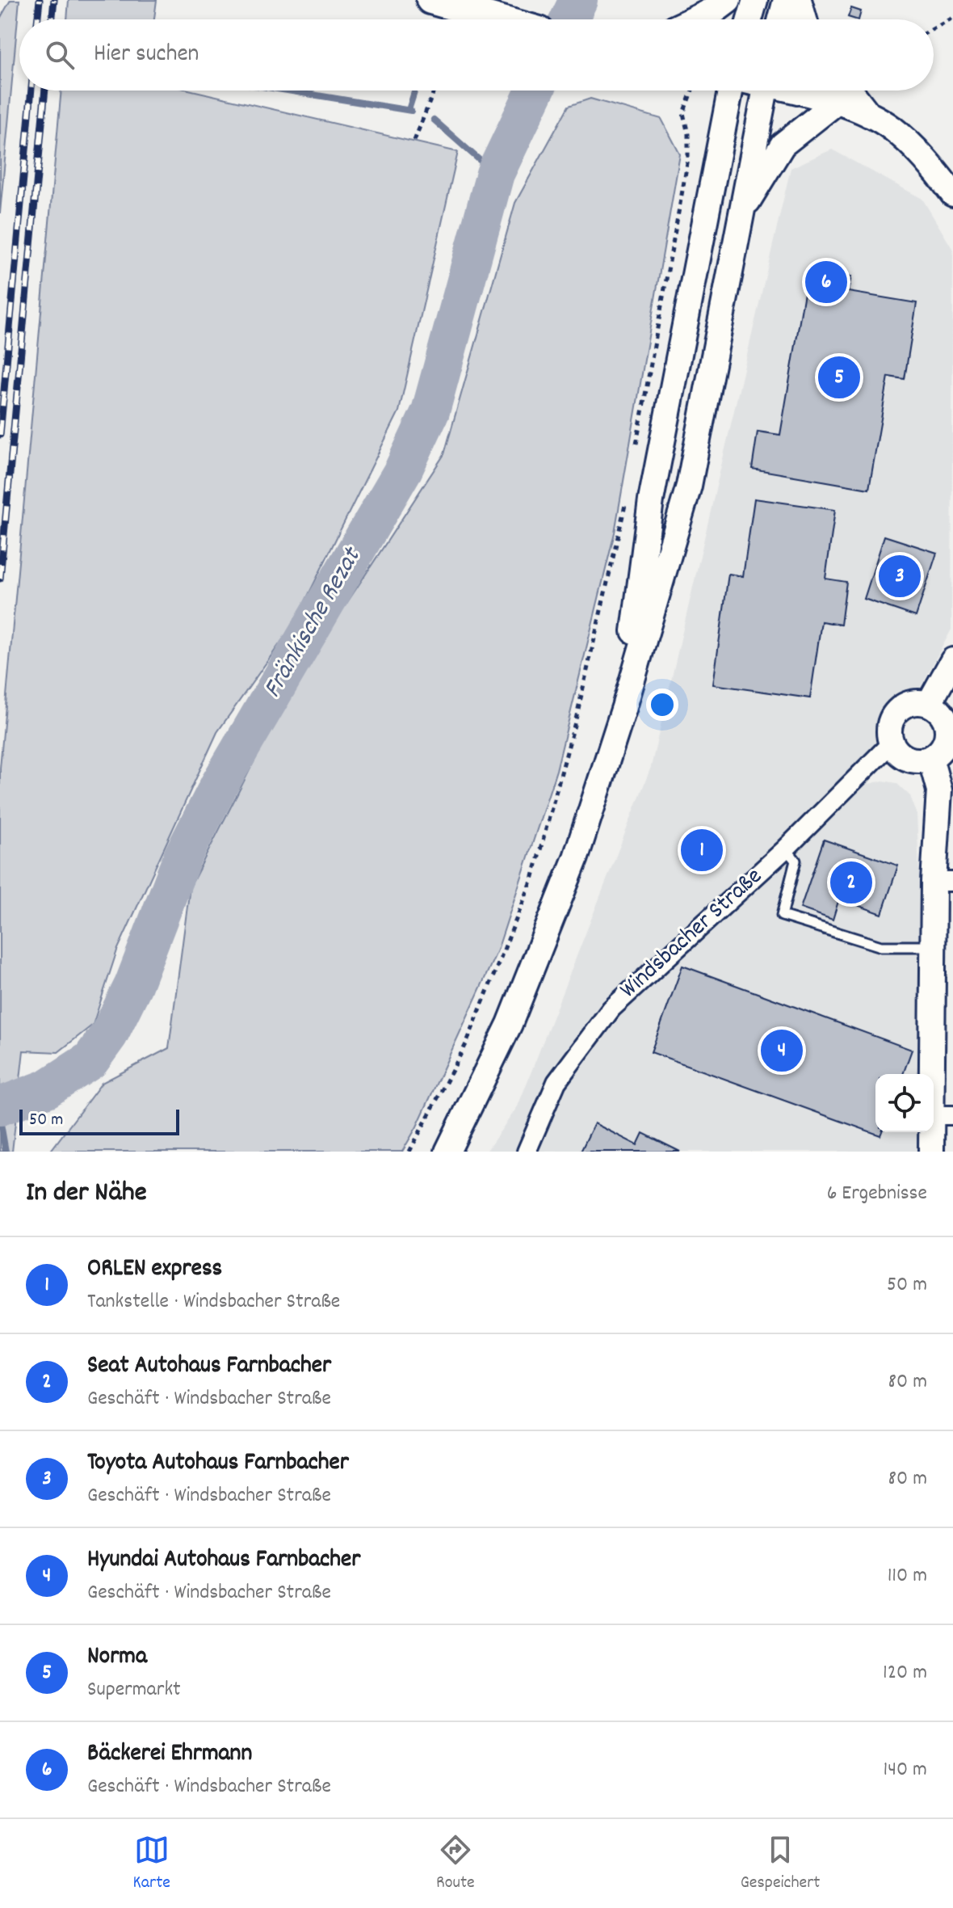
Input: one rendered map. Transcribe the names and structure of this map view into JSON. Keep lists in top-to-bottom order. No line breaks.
{"streets":{"street":["Windsbacher Straße"]},"water":["Fränkische Rezat"],"scale_bar":"50 m","page":{"search":"Hier suchen","pins":["6","5","3","1","2","4"],"scale":"50 m","heading":["In der Nähe","6 Ergebnisse"],"list":[{"mark":"1","name":"ORLEN express","note":"Tankstelle · Windsbacher Straße","value":"50 m"},{"mark":"2","name":"Seat Autohaus Farnbacher","note":"Geschäft · Windsbacher Straße","value":"80 m"},{"mark":"3","name":"Toyota Autohaus Farnbacher","note":"Geschäft · Windsbacher Straße","value":"80 m"},{"mark":"4","name":"Hyundai Autohaus Farnbacher","note":"Geschäft · Windsbacher Straße","value":"110 m"},{"mark":"5","name":"Norma","note":"Supermarkt","value":"120 m"},{"mark":"6","name":"Bäckerei Ehrmann","note":"Geschäft · Windsbacher Straße","value":"140 m"}],"nav":["Karte","Route","Gespeichert"]}}
